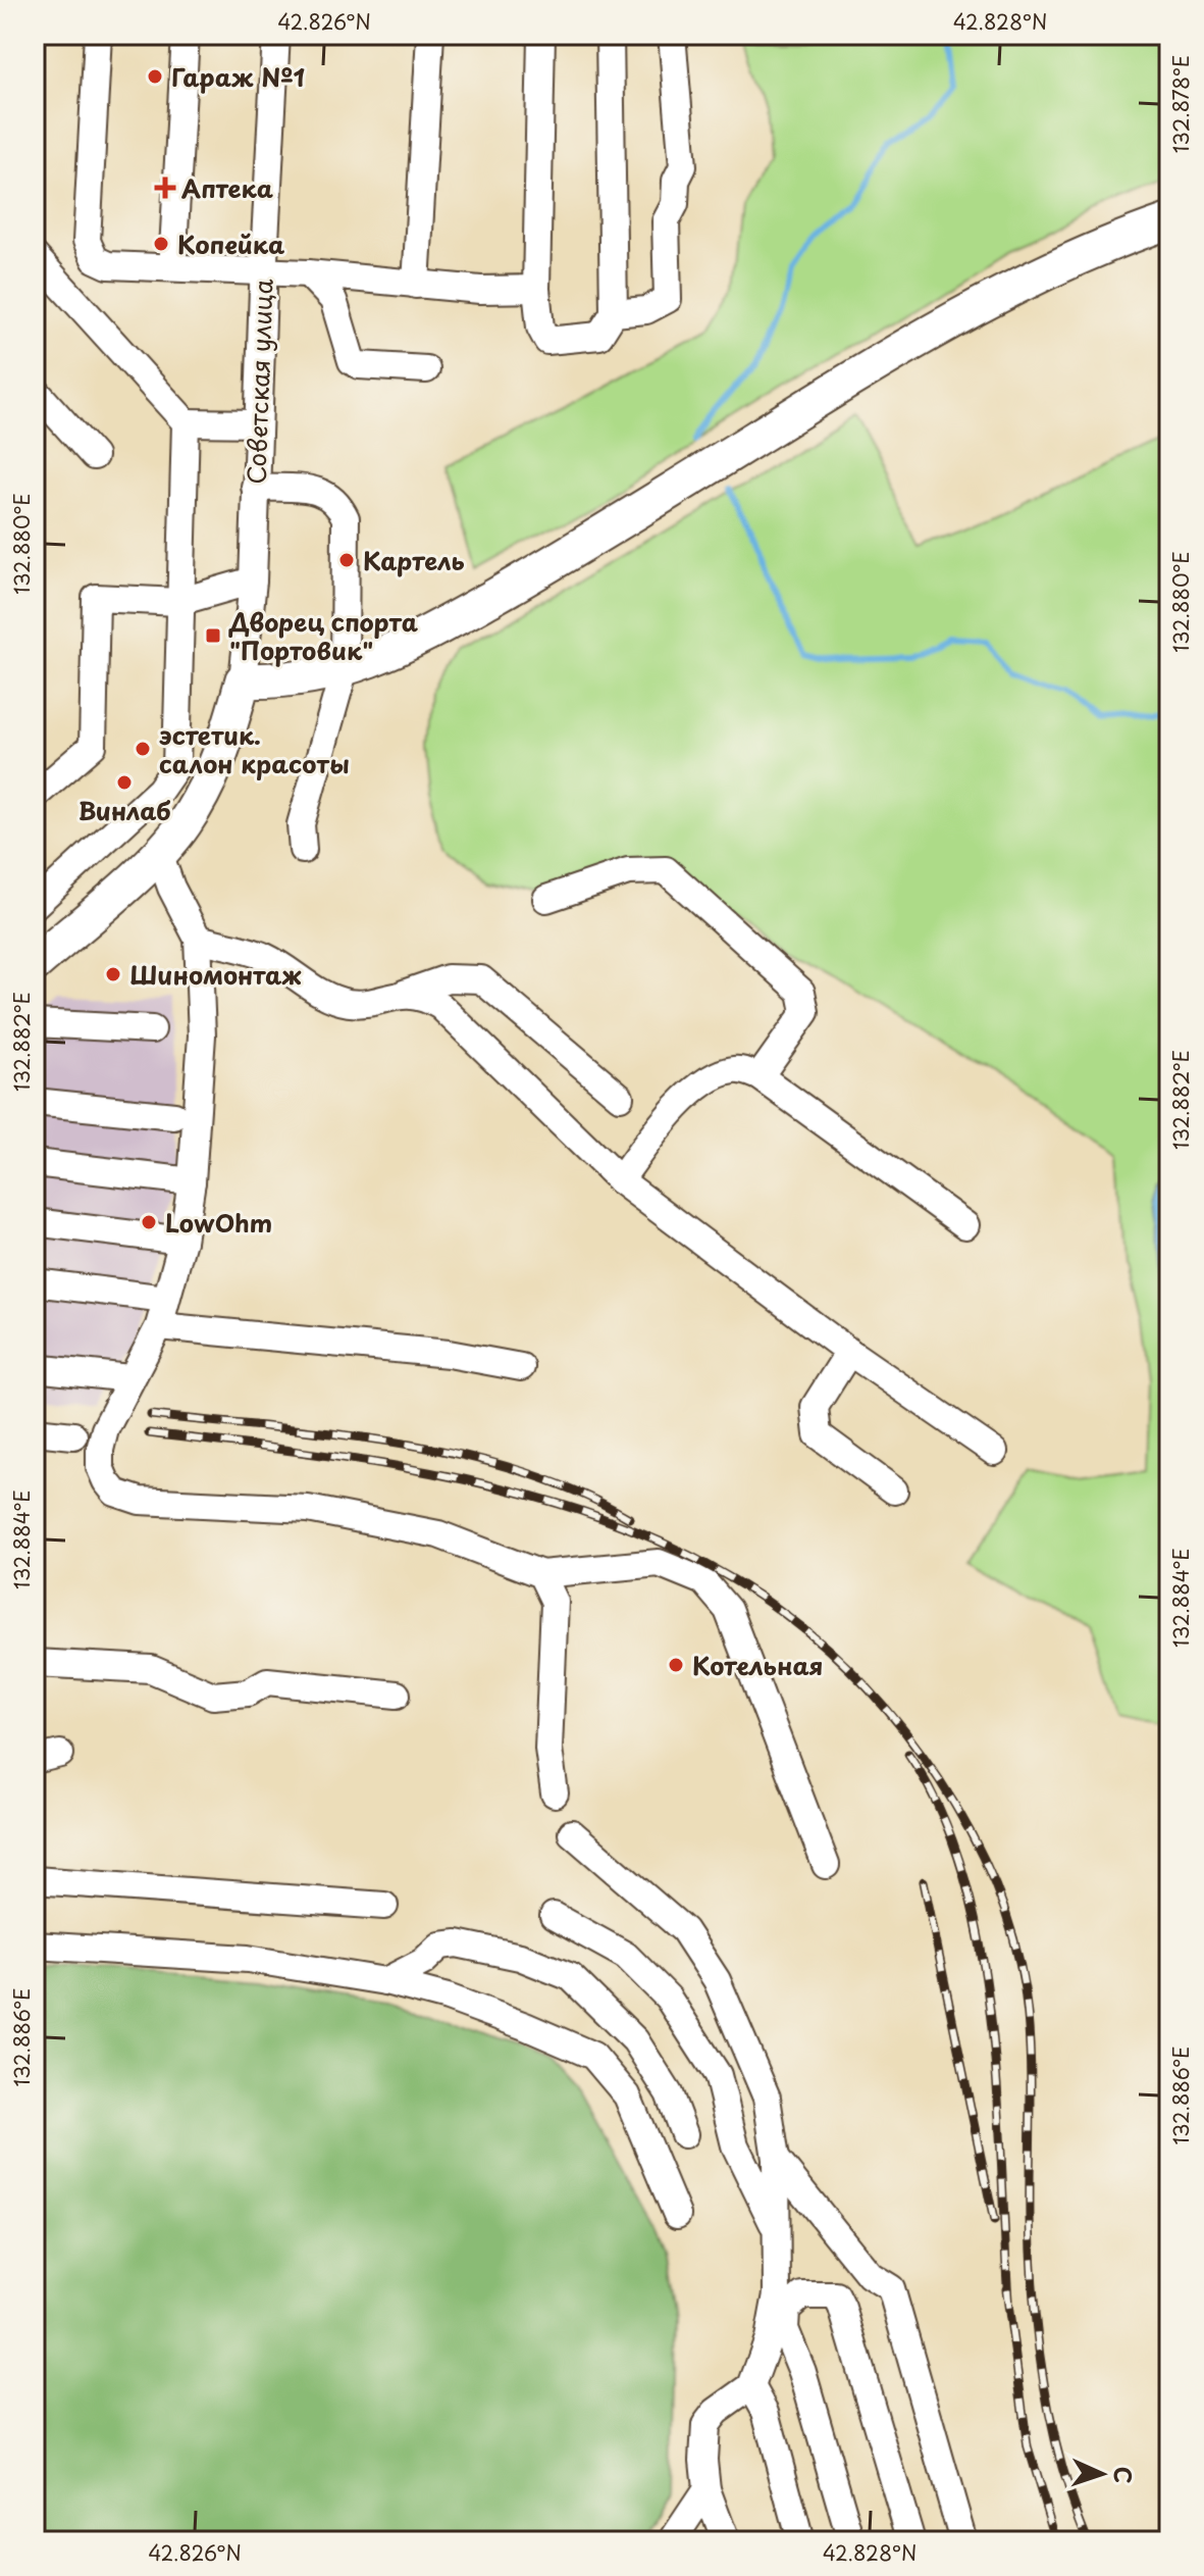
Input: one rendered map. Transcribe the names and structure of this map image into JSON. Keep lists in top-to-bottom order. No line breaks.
{"streets":{"street":["Советская улица"]},"places":{"other":["Гараж №1","Копейка","Картель","эстетик. салон красоты","Винлаб","Шиномонтаж","LowOhm","Котельная"],"health":["Аптека"],"transit":["Дворец спорта \"Портовик\""]},"north":"right","coordinates":["42.826°N","42.828°N","132.878°E","132.880°E","132.882°E","132.884°E","132.886°E"]}
